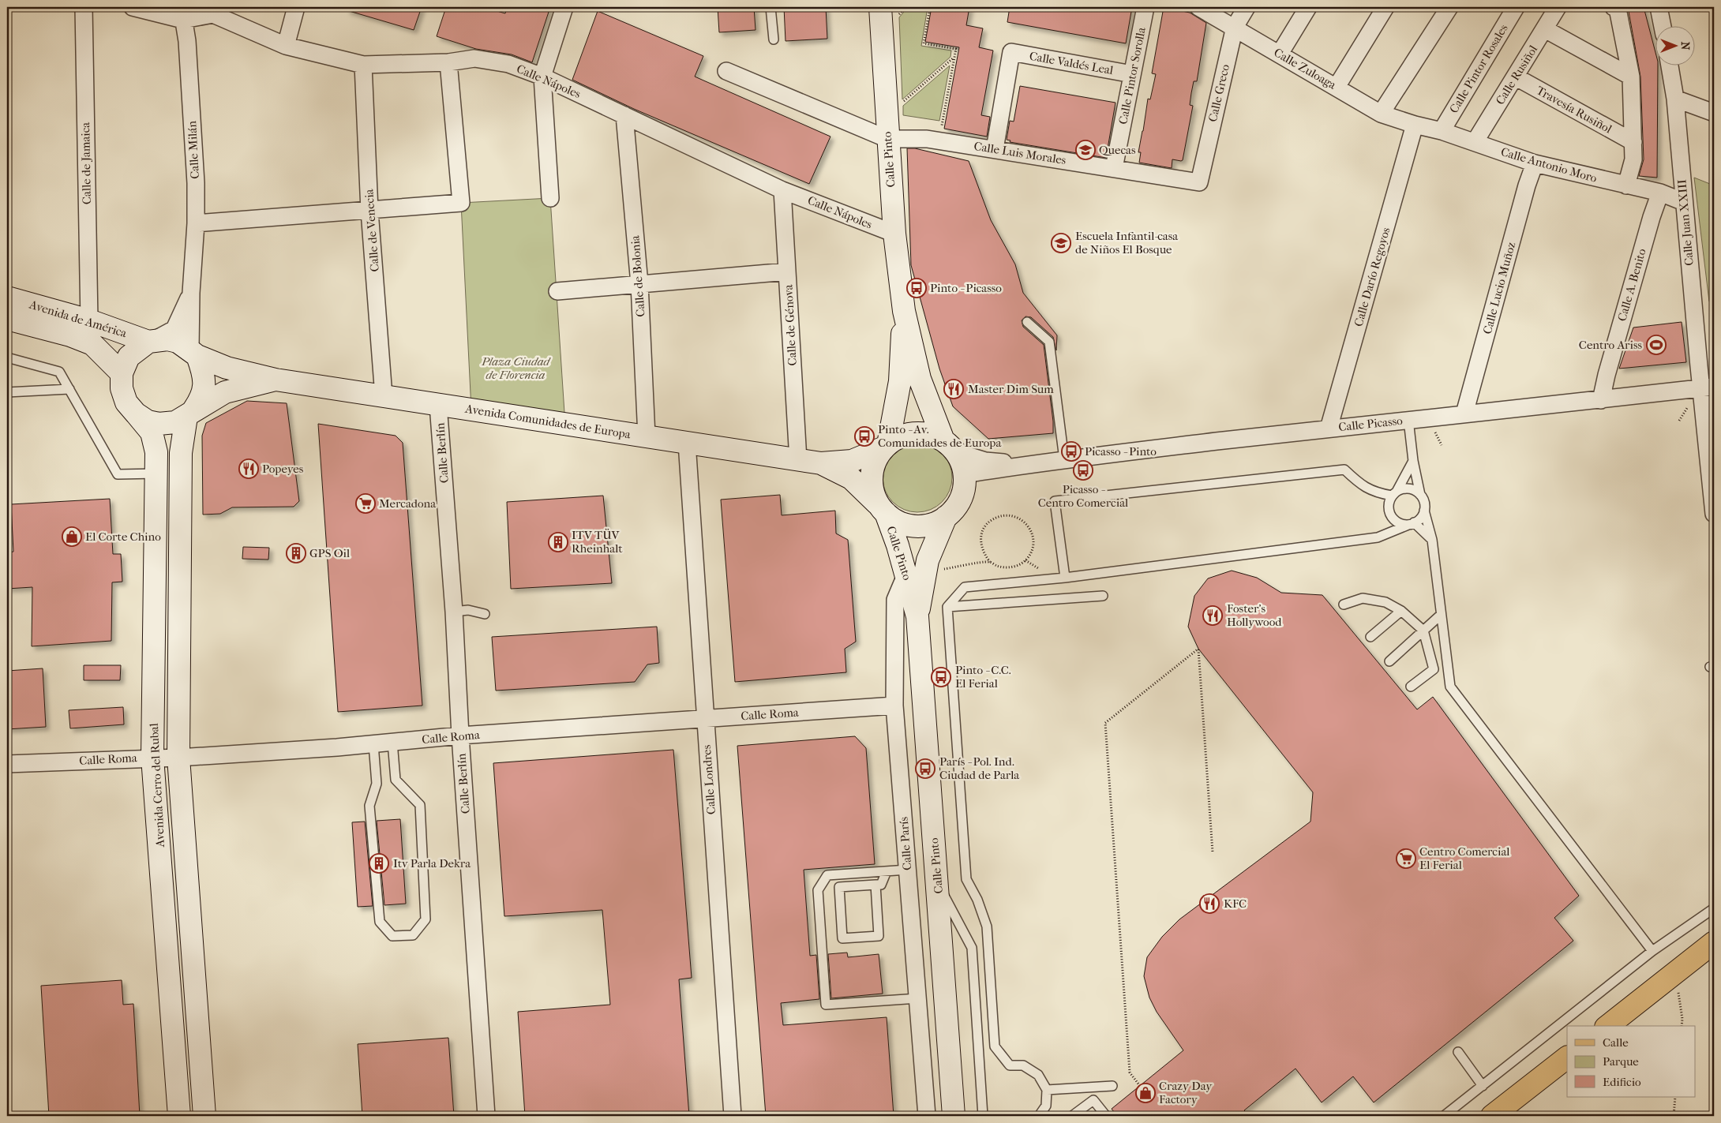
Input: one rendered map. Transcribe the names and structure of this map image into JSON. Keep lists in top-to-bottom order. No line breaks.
{"streets":{"main road":["Calle Pinto","Avenida de América","Avenida Comunidades de Europa","Avenida Cerro del Rubal"],"street":["Calle Valdés Leal","Calle Zuloaga","Calle Pintor Rosales","Calle Rusiñol","Calle Pintor Sorolla","Calle Nápoles","Calle Greco","Travesía Rusiñol","Calle Milán","Calle Luis Morales","Calle de Jamaica","Calle Antonio Moro","Calle Juan XXIII","Calle de Venecia","Calle de Bolonia","Calle Darío Regoyos","Calle A. Benito","Calle Lucio Muñoz","Calle de Génova","Calle Picasso","Calle Berlín","Calle Roma","Calle Londres","Calle París"]},"crossings":[["Calle Valdés Leal","Calle Pintor Sorolla"],["Calle Valdés Leal","Calle Luis Morales"],["Calle Zuloaga","Calle Greco"],["Calle Zuloaga","Calle Antonio Moro"],["Calle Zuloaga","Calle Darío Regoyos"],["Calle Pintor Rosales","Calle Antonio Moro"],["Calle Rusiñol","Travesía Rusiñol"],["Calle Rusiñol","Calle Antonio Moro"],["Calle Pintor Sorolla","Calle Luis Morales"],["Calle Nápoles","Calle Milán"],["Calle Nápoles","Calle Pinto"],["Calle Nápoles","Calle de Venecia"],["Calle Nápoles","Calle de Bolonia"],["Calle Nápoles","Calle de Génova"],["Calle Greco","Calle Luis Morales"],["Calle Milán","Avenida de América"],["Calle Milán","Avenida Comunidades de Europa"],["Calle Milán","Avenida Cerro del Rubal"],["Calle Luis Morales","Calle Pinto"],["Calle Pinto","Avenida Comunidades de Europa"],["Calle Pinto","Calle Picasso"],["Calle Pinto","Calle París"],["Calle de Jamaica","Avenida de América"],["Calle Antonio Moro","Calle Juan XXIII"],["Calle Antonio Moro","Calle Darío Regoyos"],["Calle Antonio Moro","Calle A. Benito"],["Calle Antonio Moro","Calle Lucio Muñoz"],["Calle Juan XXIII","Calle Picasso"],["Calle de Venecia","Avenida Comunidades de Europa"],["Calle de Bolonia","Avenida Comunidades de Europa"],["Calle Darío Regoyos","Calle Picasso"],["Calle A. Benito","Calle Picasso"],["Calle Lucio Muñoz","Calle Picasso"],["Avenida de América","Avenida Comunidades de Europa"],["Avenida de América","Avenida Cerro del Rubal"],["Calle de Génova","Avenida Comunidades de Europa"],["Avenida Comunidades de Europa","Calle Picasso"],["Avenida Comunidades de Europa","Calle Berlín"],["Avenida Comunidades de Europa","Calle Londres"],["Avenida Comunidades de Europa","Avenida Cerro del Rubal"],["Calle Berlín","Calle Roma"],["Calle Roma","Calle Londres"],["Calle Roma","Avenida Cerro del Rubal"],["Calle Roma","Calle París"]],"parks":["Plaza Ciudad de Florencia"],"places":{"school or university":["Quecas","Escuela Infantil-casa de Niños El Bosque"],"bus stop":["Pinto - Picasso","Pinto - Av. Comunidades de Europa","Picasso - Pinto","Picasso - Centro Comercial","Pinto - C.C. El Ferial","París - Pol. Ind. Ciudad de Parla"],"sports":["Centro Ariss"],"restaurant":["Master Dim Sum","Popeyes","Foster's Hollywood","KFC"],"supermarket":["Mercadona","Centro Comercial El Ferial"],"shop":["El Corte Chino","Crazy Day Factory"],"building":["ITV TÜV Rheinhalt","GPS Oil","Itv Parla Dekra"]},"legend":["Calle","Parque","Edificio"],"north":"right"}
